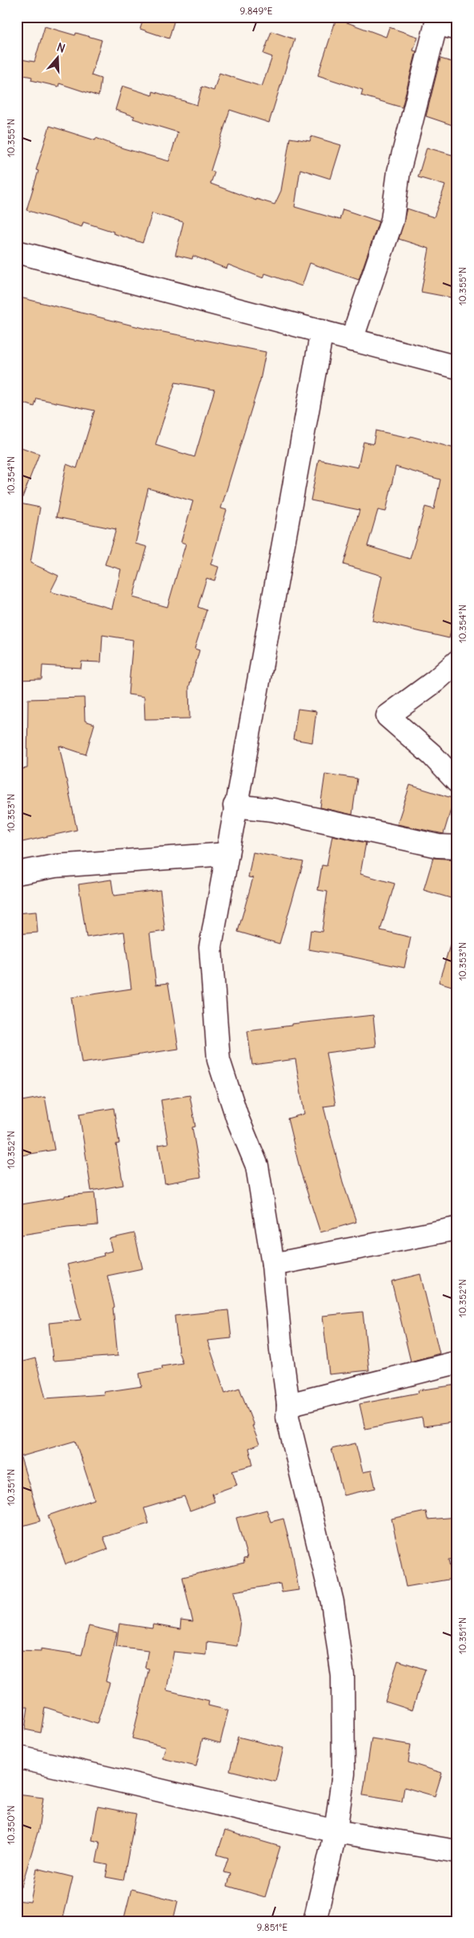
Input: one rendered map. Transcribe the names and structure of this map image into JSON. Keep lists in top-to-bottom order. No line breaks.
{"north":"top","coordinates":["9.849°E","10.355°N","10.354°N","10.353°N","10.352°N","10.351°N","10.350°N","9.851°E"]}
